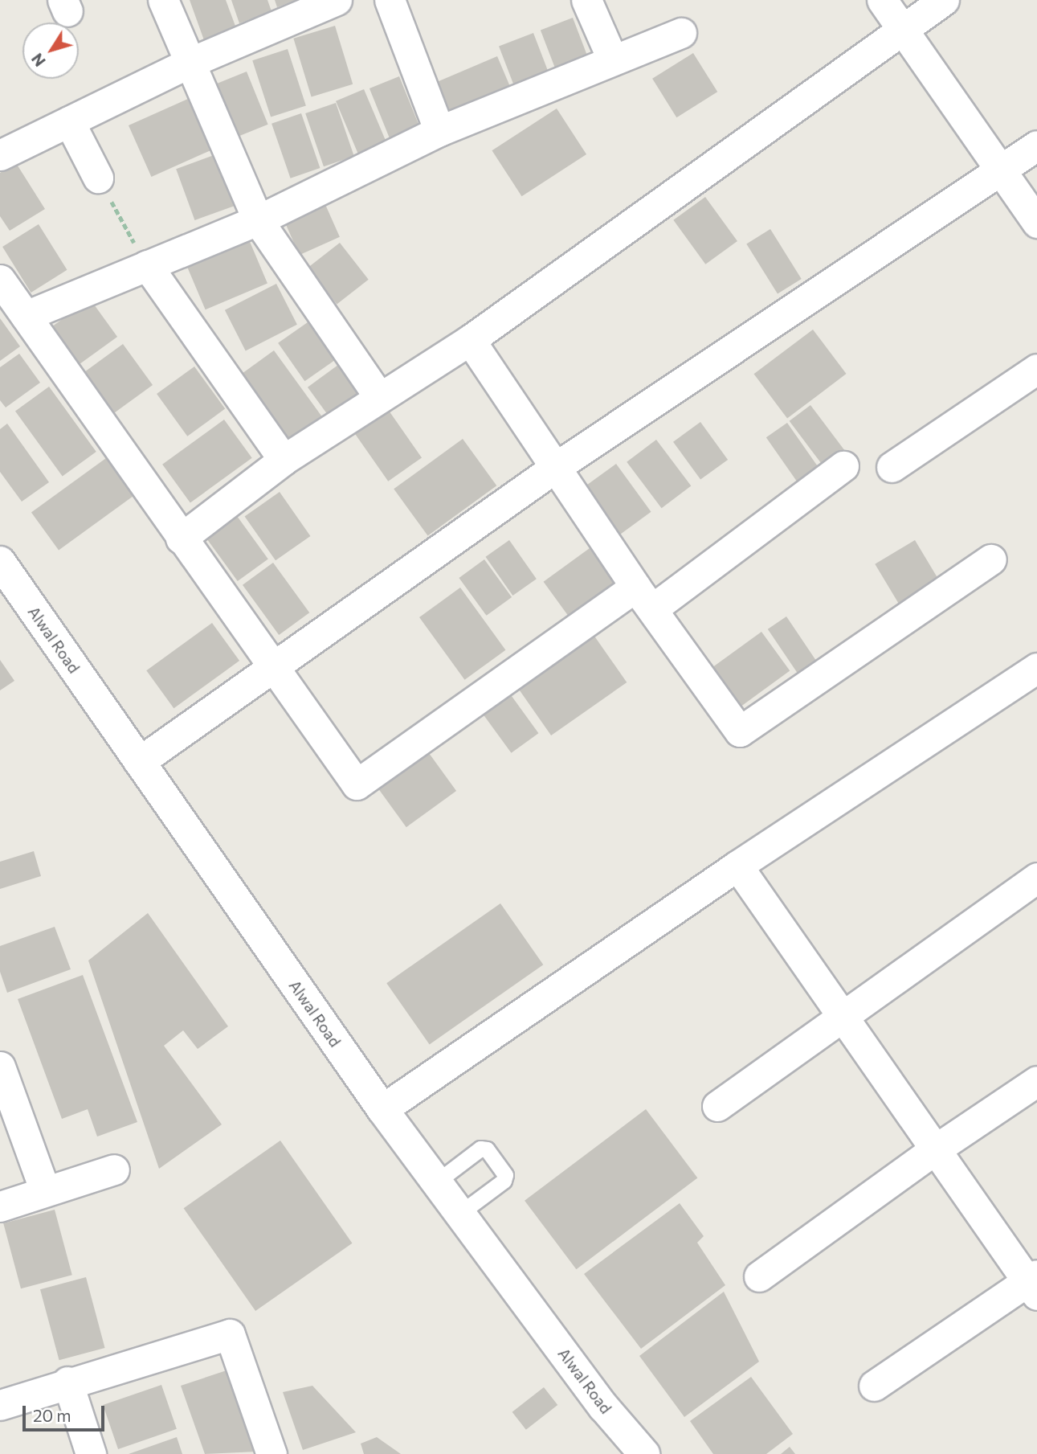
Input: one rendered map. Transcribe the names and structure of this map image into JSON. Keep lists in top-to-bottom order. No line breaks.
{"streets":{"main road":["Alwal Road"]},"scale_bar":"20 m","north":"bottom left"}
